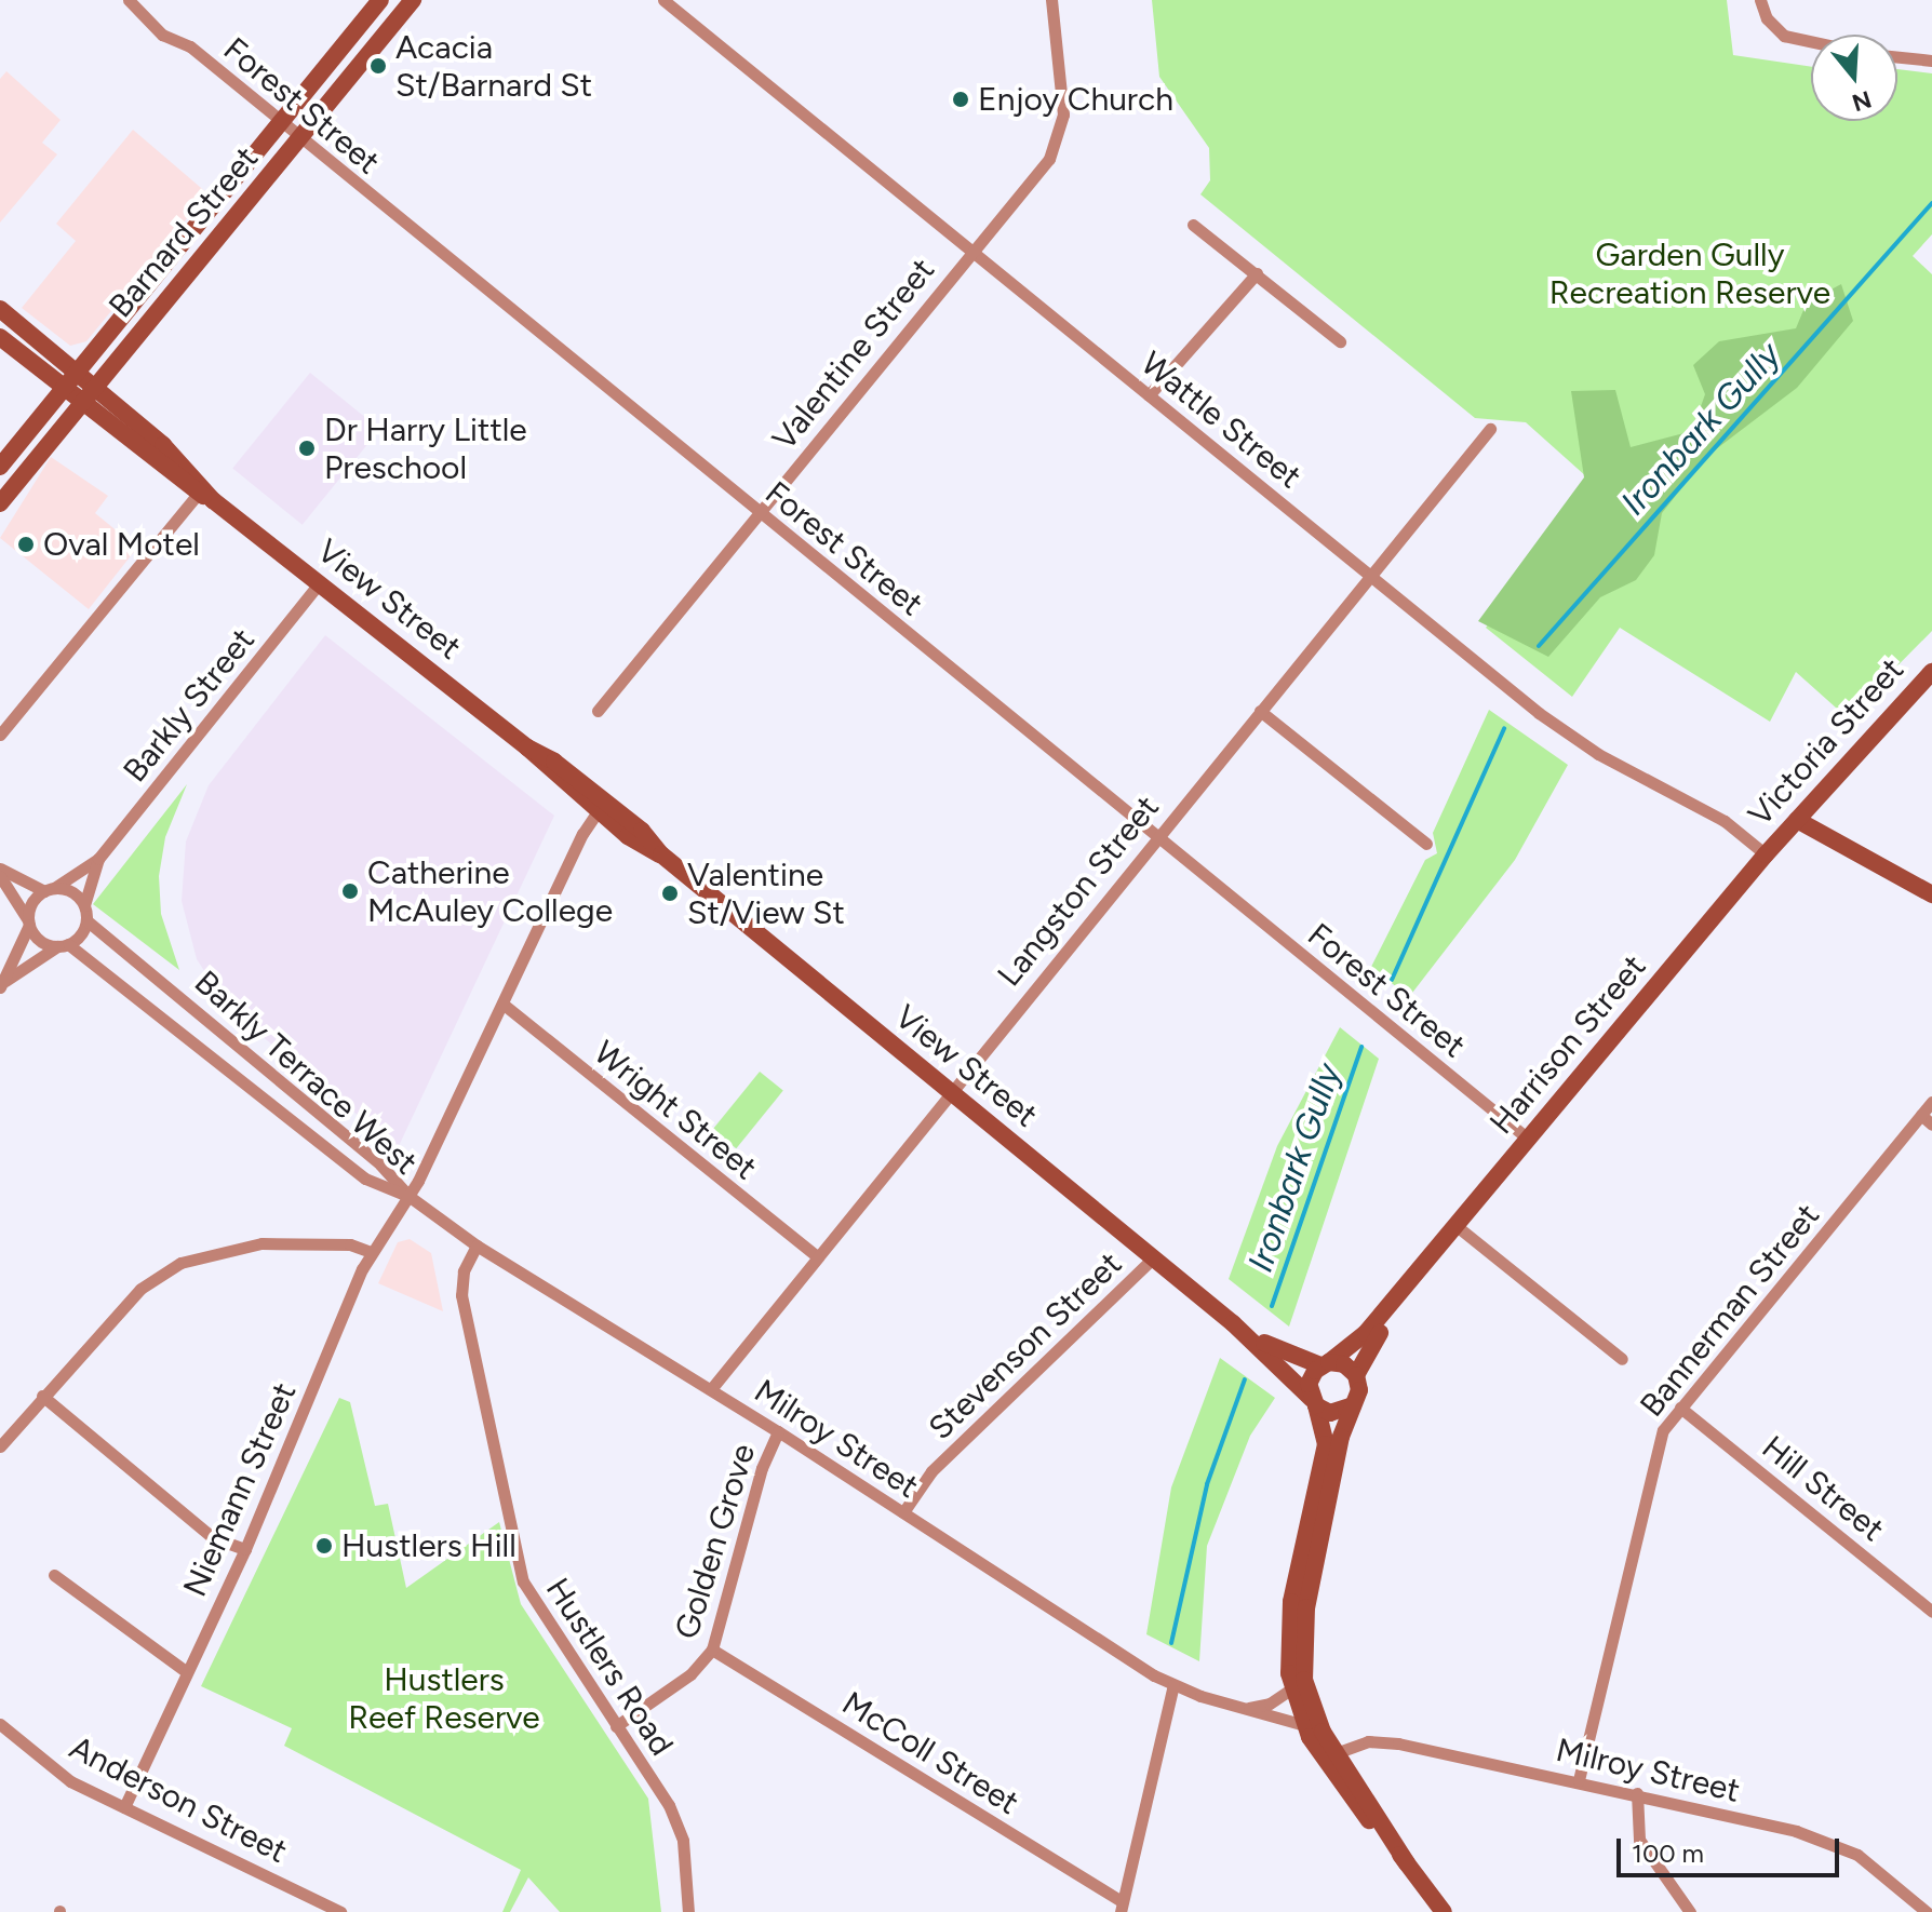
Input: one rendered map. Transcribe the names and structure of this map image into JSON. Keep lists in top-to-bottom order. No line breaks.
{"streets":{"street":["Forest Street","Barnard Street","Valentine Street","Wattle Street","View Street","Barkly Street","Victoria Street","Langston Street","Harrison Street","Barkly Terrace West","Wright Street","Bannerman Street","Stevenson Street","Milroy Street","Hill Street","Niemann Street","Golden Grove","Hustlers Road","McColl Street","Anderson Street"]},"crossings":[["Forest Street","Barnard Street"],["Forest Street","Valentine Street"],["Forest Street","Langston Street"],["Forest Street","Harrison Street"],["Barnard Street","View Street"],["Valentine Street","Wattle Street"],["Wattle Street","Victoria Street"],["Wattle Street","Langston Street"],["Wattle Street","Harrison Street"],["View Street","Barkly Street"],["View Street","Langston Street"],["View Street","Harrison Street"],["View Street","Stevenson Street"],["Barkly Street","Barkly Terrace West"],["Victoria Street","Harrison Street"],["Langston Street","Wright Street"],["Langston Street","Milroy Street"],["Barkly Terrace West","Milroy Street"],["Barkly Terrace West","Niemann Street"],["Bannerman Street","Milroy Street"],["Bannerman Street","Hill Street"],["Stevenson Street","Milroy Street"],["Milroy Street","Niemann Street"],["Milroy Street","Golden Grove"],["Milroy Street","Hustlers Road"],["Niemann Street","Anderson Street"],["Golden Grove","Hustlers Road"],["Golden Grove","McColl Street"]],"water":["Ironbark Gully"],"parks":["Garden Gully Recreation Reserve","Hustlers Reef Reserve"],"places":["Acacia St/Barnard St","Enjoy Church","Dr Harry Little Preschool","Oval Motel","Catherine McAuley College","Valentine St/View St","Hustlers Hill"],"scale_bar":"100 m","north":"bottom"}
